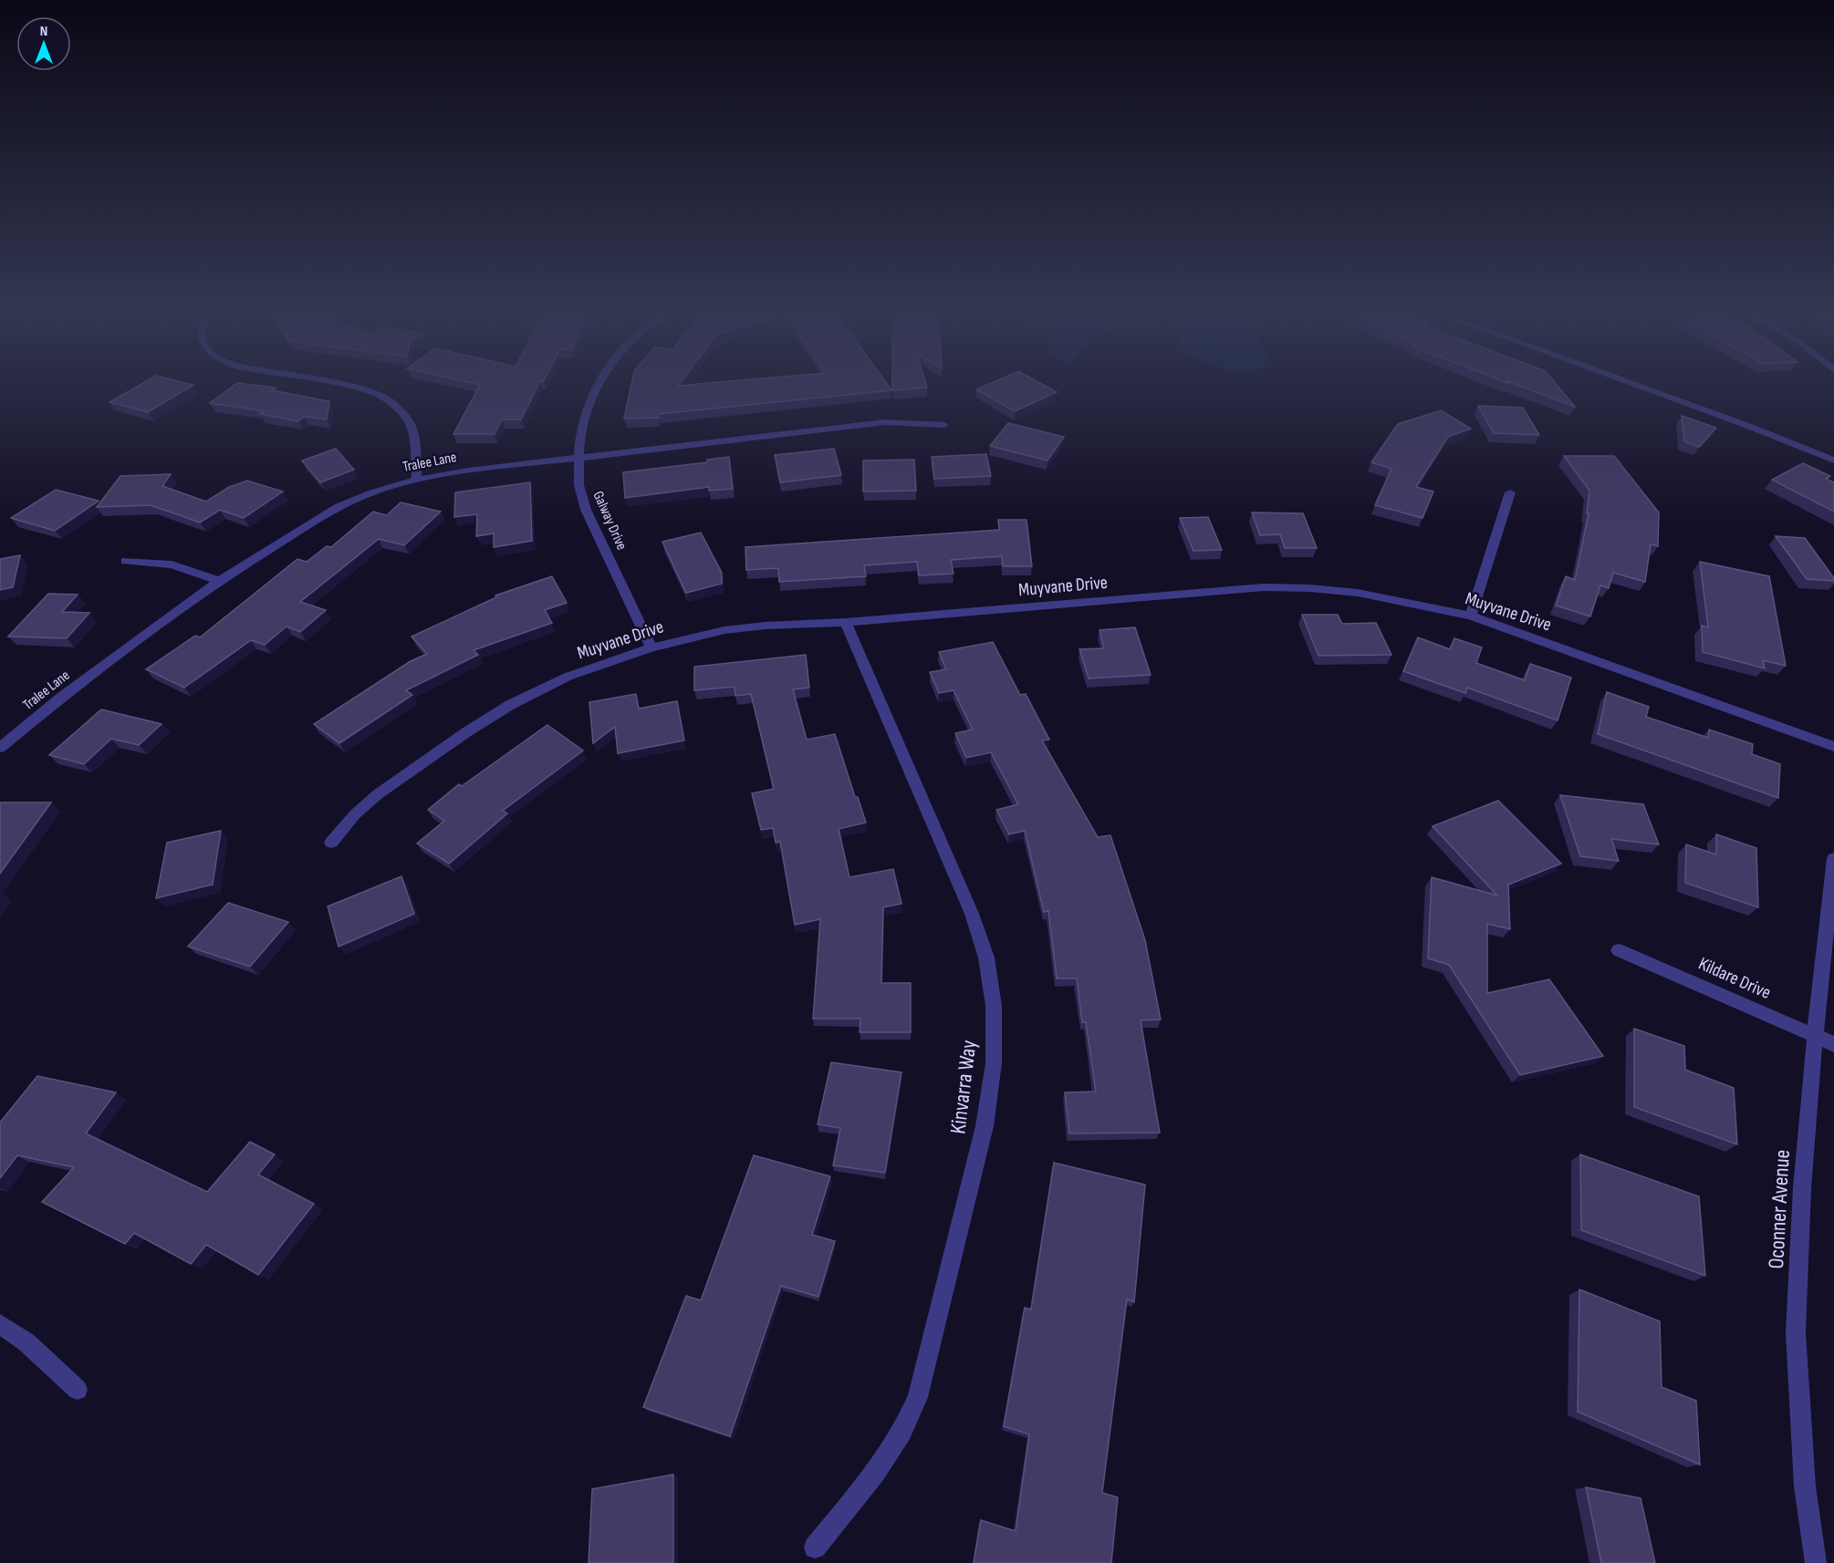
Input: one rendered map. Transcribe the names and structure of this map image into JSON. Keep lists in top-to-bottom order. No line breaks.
{"streets":{"street":["Tralee Lane","Galway Drive","Muyvane Drive","Kildare Drive","Kinvarra Way","Oconner Avenue"]},"crossings":[["Tralee Lane","Galway Drive"],["Galway Drive","Muyvane Drive"],["Muyvane Drive","Kinvarra Way"],["Kildare Drive","Oconner Avenue"]],"north":"top"}
